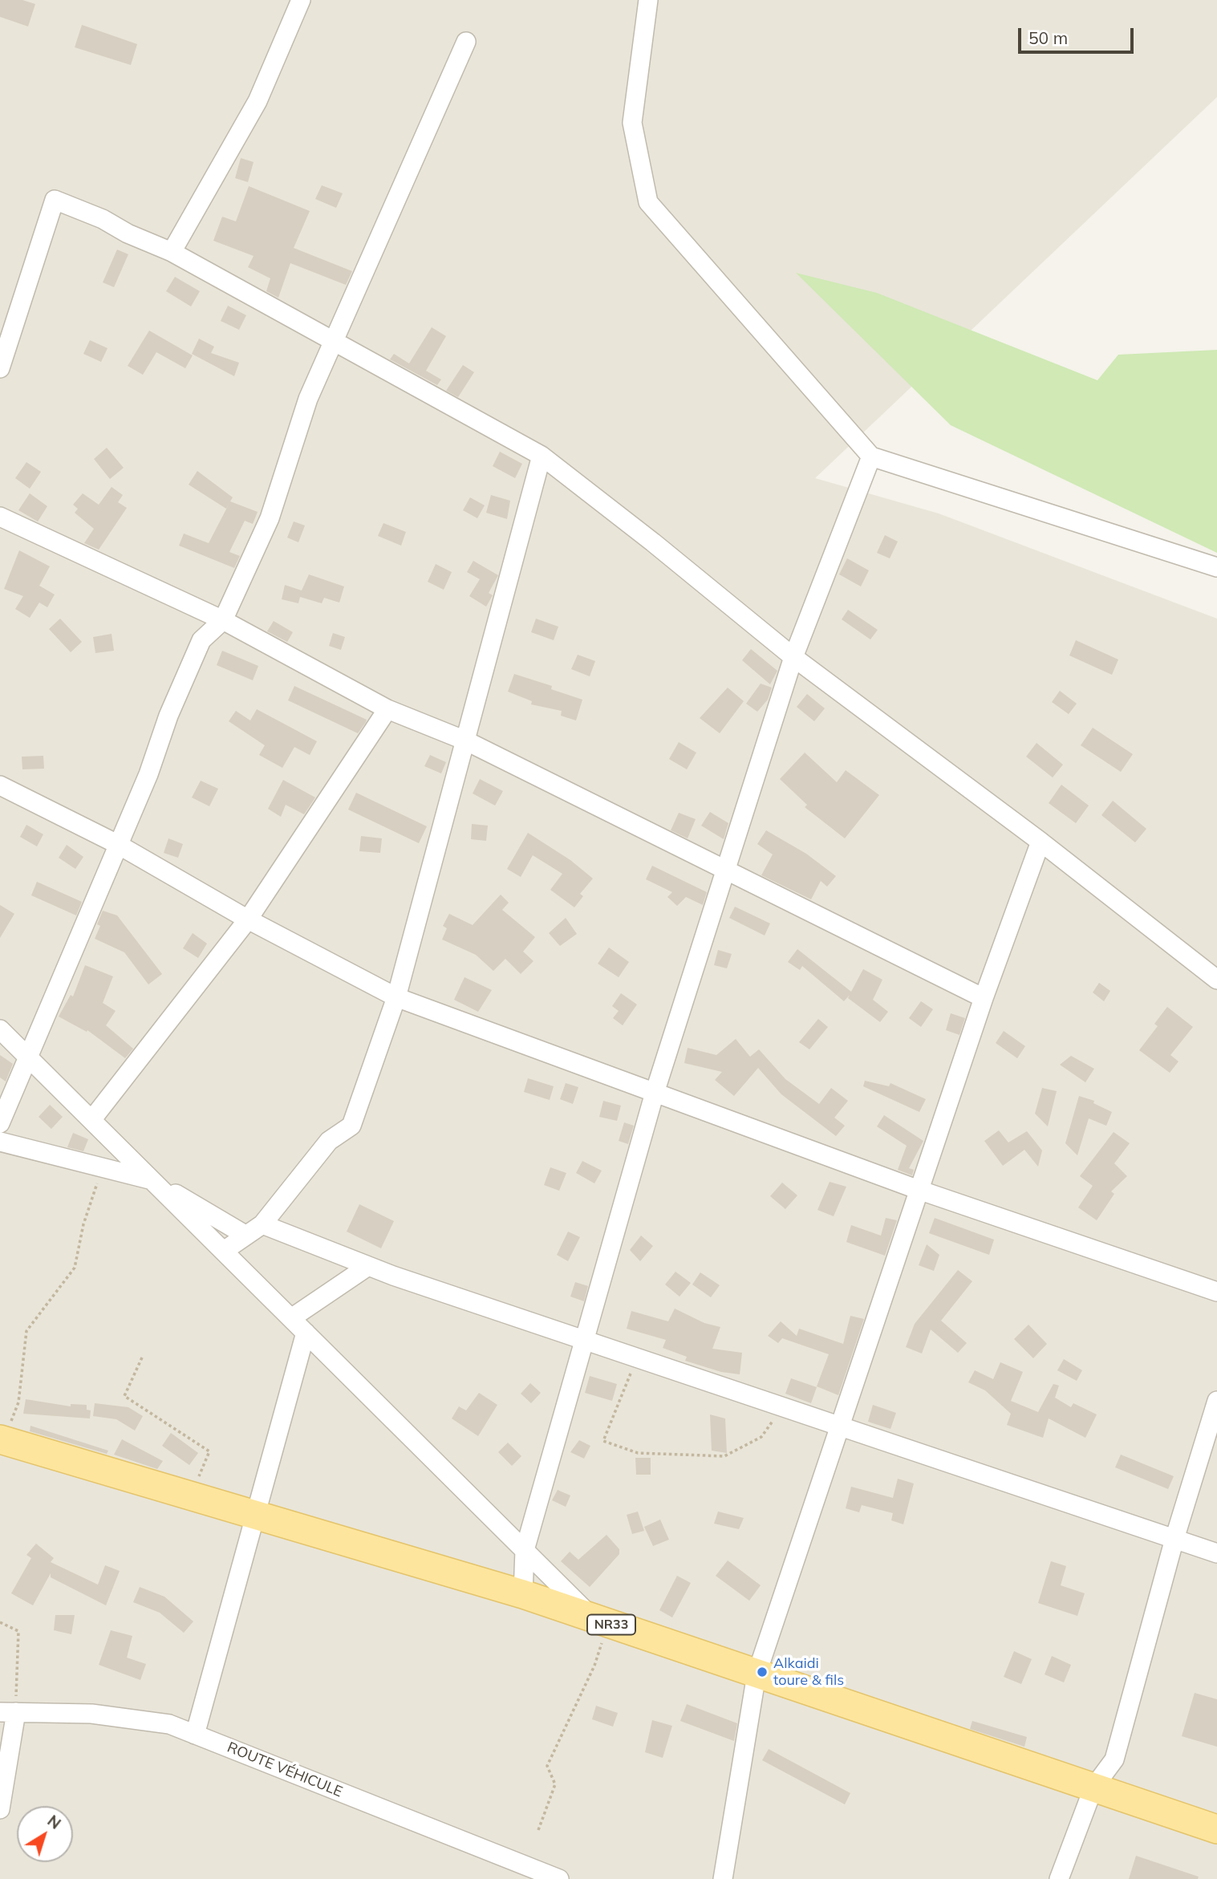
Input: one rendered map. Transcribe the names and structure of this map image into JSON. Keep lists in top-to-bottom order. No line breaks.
{"streets":{"main road":["NR33"],"street":["ROUTE VÉHICULE"]},"places":["Alkaidi toure & fils"],"scale_bar":"50 m","north":"top right"}
